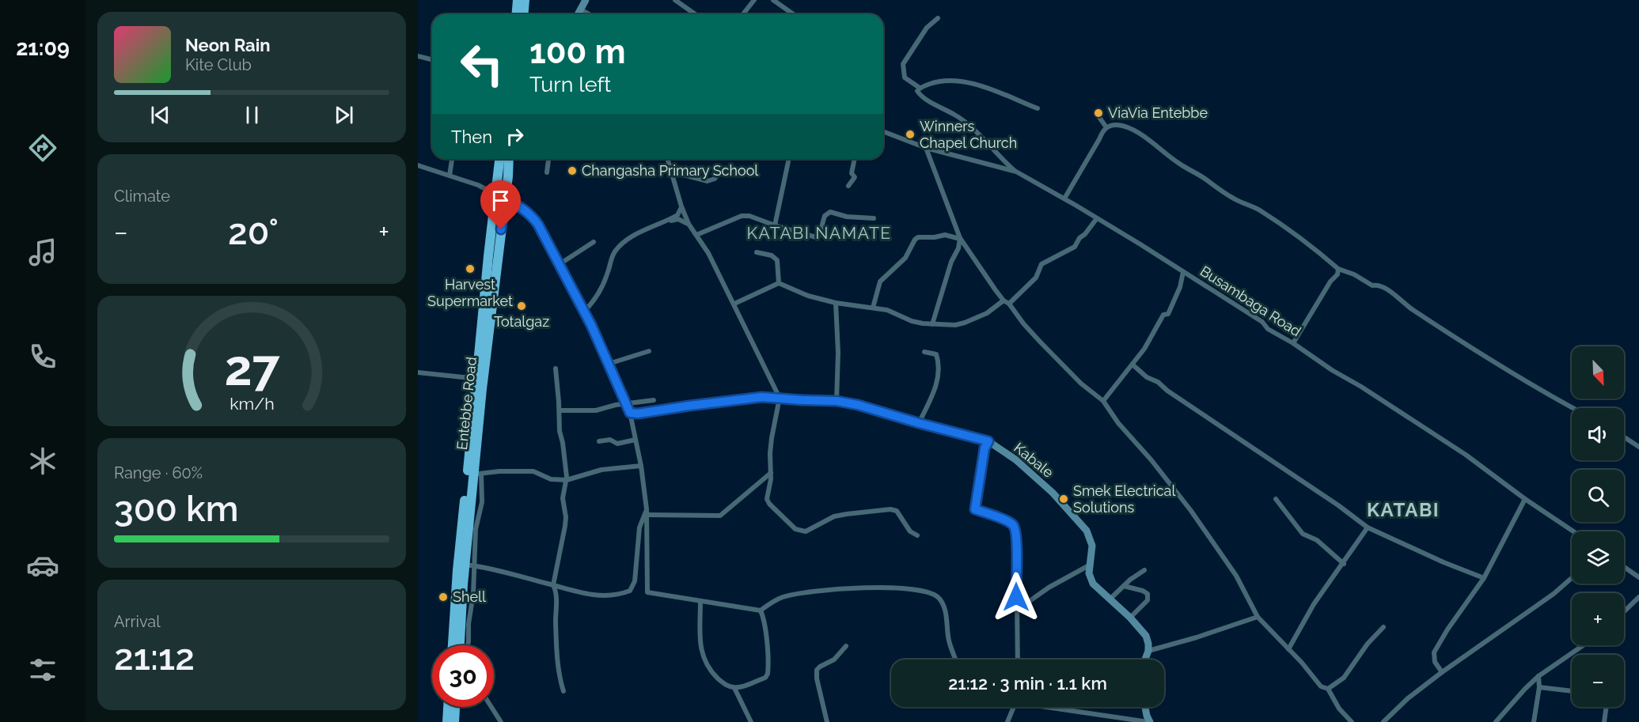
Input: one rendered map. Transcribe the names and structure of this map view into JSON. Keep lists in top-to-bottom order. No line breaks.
{"streets":{"highway":["Entebbe Road"],"street":["Busambaga Road","Kabale"]},"districts":["KATABI NAMATE","KATABI"],"places":["ViaVia Entebbe","Winners Chapel Church","Changasha Primary School","Harvest Supermarket","Totalgaz","Smek Electrical Solutions","Shell"],"north":"bottom right","page":{"tabs":"21:09","turn":["100 m","Turn left"],"song":["Neon Rain","Kite Club"],"then":"Then","tile":["Climate",["Range · 60%","300 km"],["Arrival","21:12"]],"heat":["−","20°","+"],"map_buttons":["+","−"],"limit":"30","trip":"21:12 · 3 min · 1.1 km","gauge":["27","km/h"]}}
